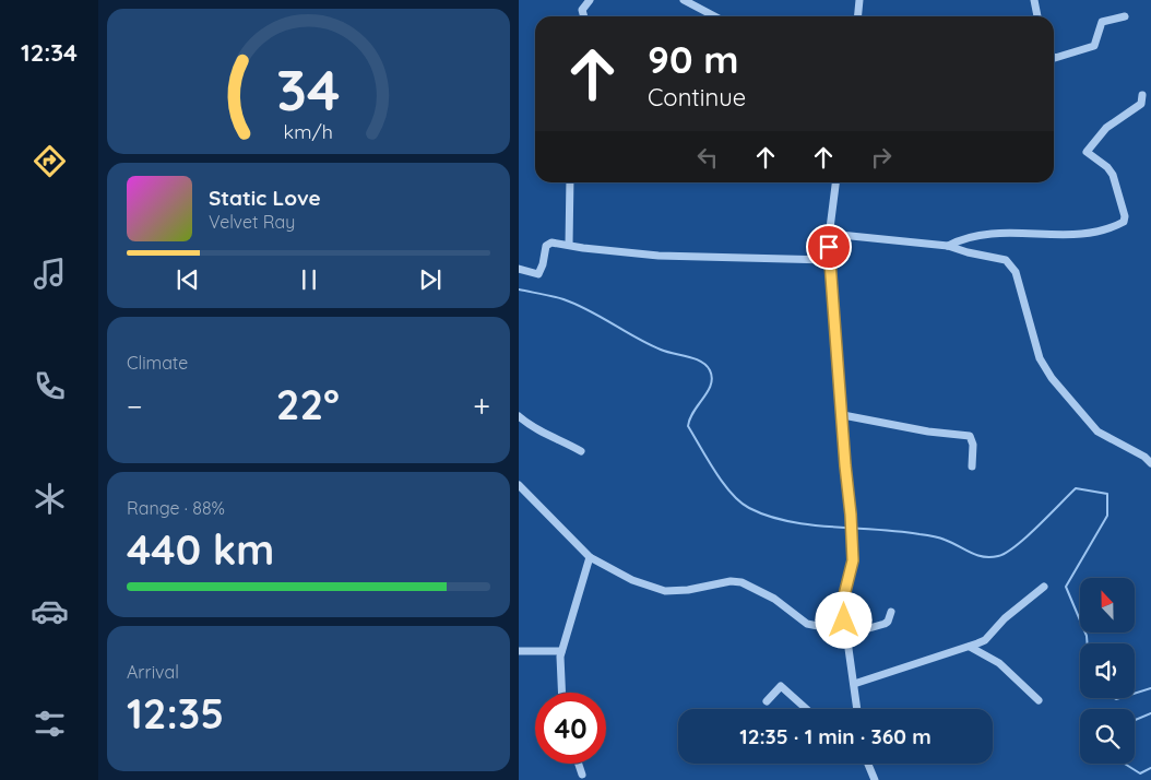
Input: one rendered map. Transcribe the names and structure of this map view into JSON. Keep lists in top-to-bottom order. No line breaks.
{"north":"top","page":{"tabs":"12:34","turn":["90 m","Continue"],"song":["Static Love","Velvet Ray"],"tile":["Climate",["Range · 88%","440 km"],["Arrival","12:35"]],"heat":["−","22°","+"],"limit":"40","trip":"12:35 · 1 min · 360 m","gauge":["34","km/h"]}}
